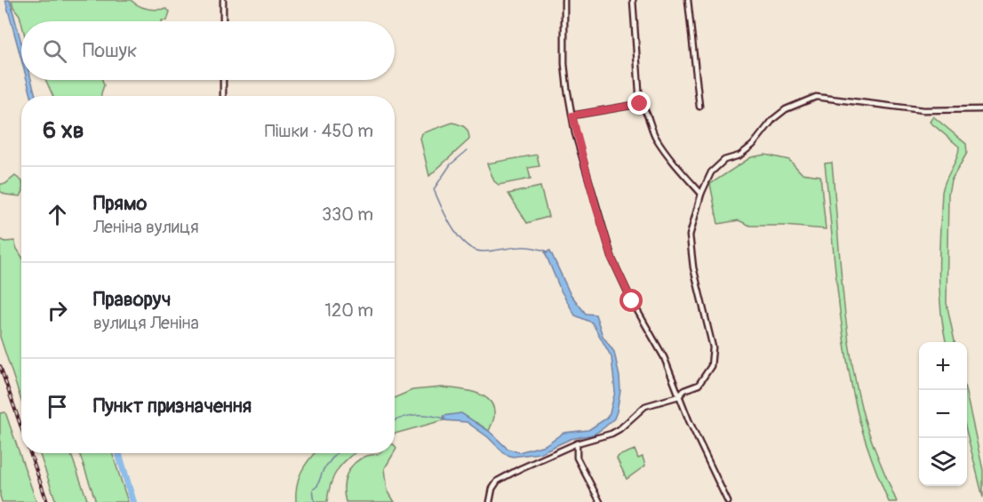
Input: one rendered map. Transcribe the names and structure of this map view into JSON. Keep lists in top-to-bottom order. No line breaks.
{"page":{"search":"Пошук","heading":["6 хв","Пішки · 450 m"],"list":[["Прямо","Леніна вулиця","330 m"],["Праворуч","вулиця Леніна","120 m"],"Пункт призначення"],"map_buttons":["+","−"]}}
